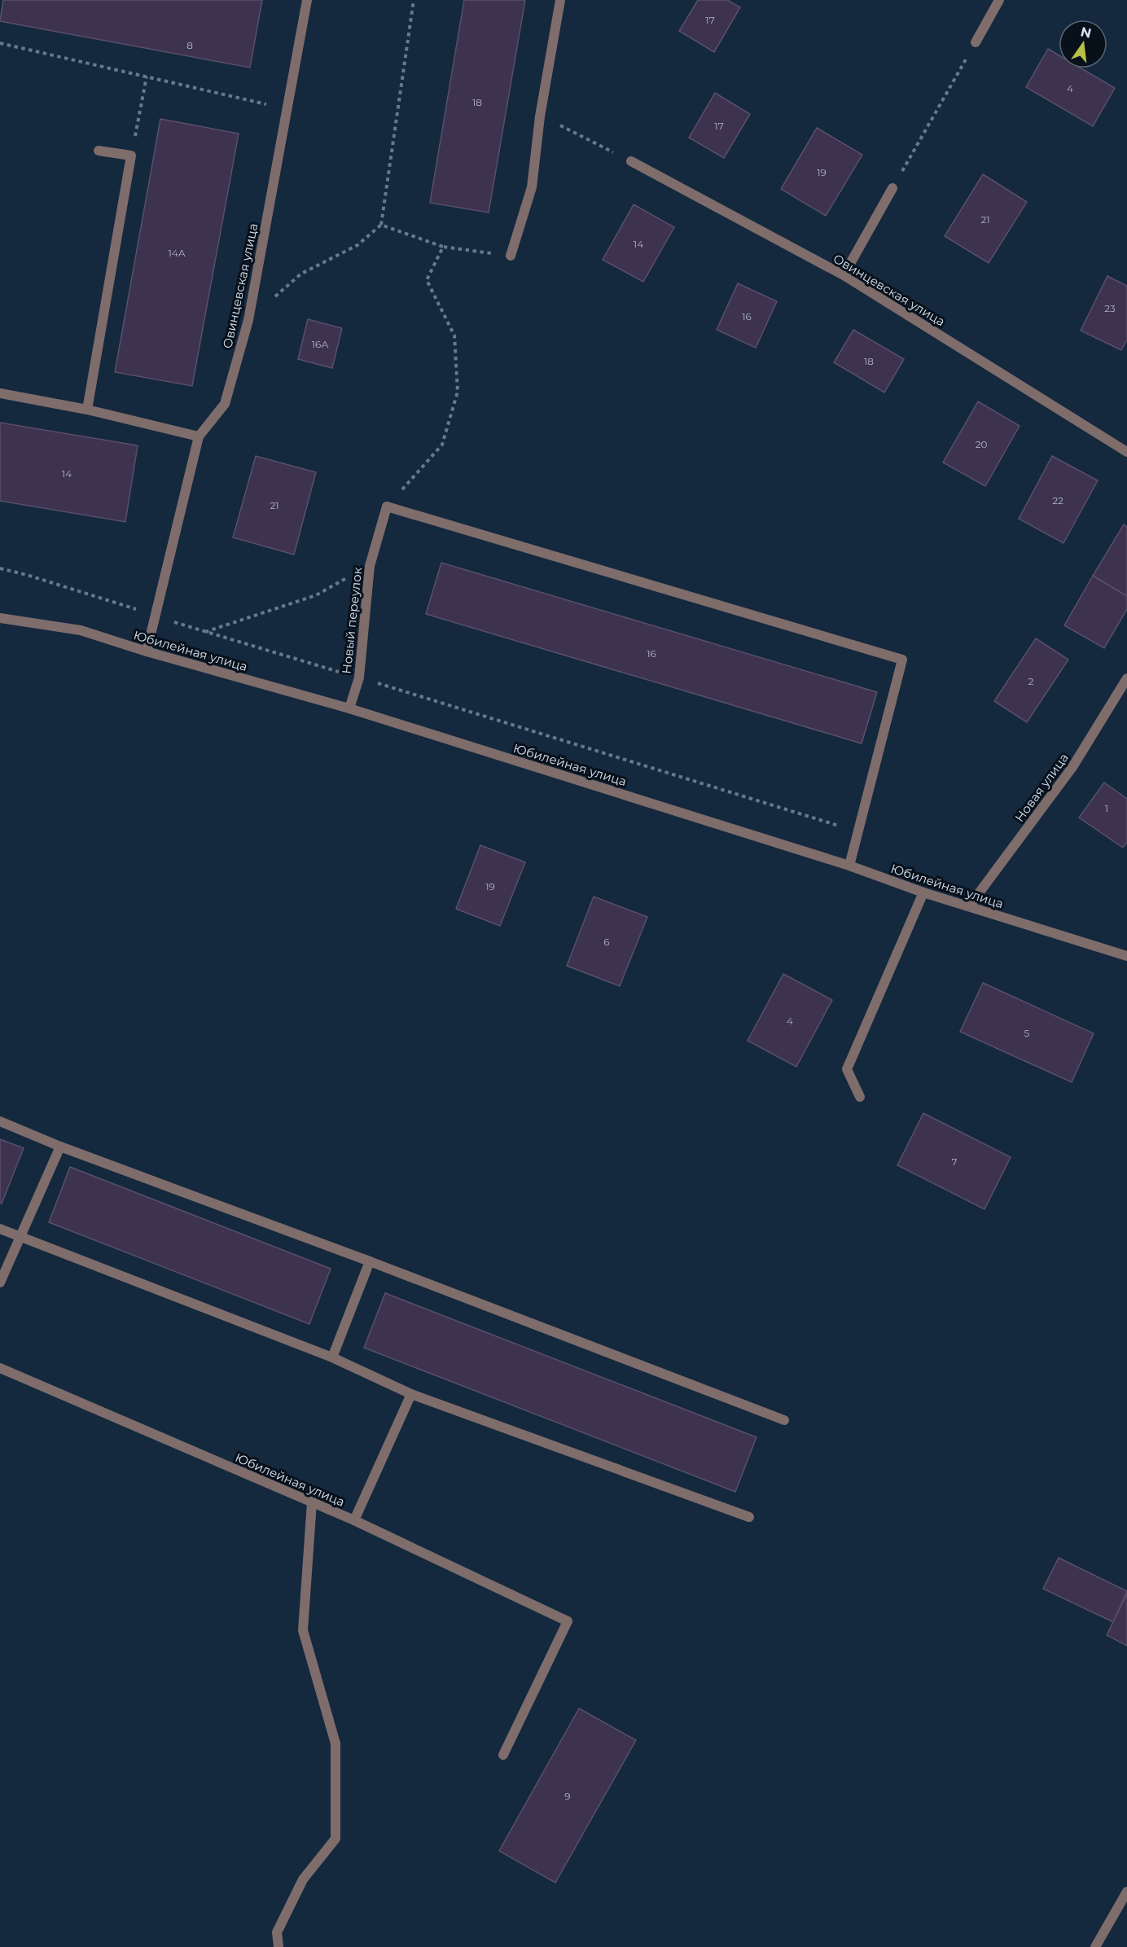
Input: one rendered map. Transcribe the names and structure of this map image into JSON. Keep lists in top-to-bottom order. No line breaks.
{"streets":{"street":["Овинцевская улица","Новый переулок","Юбилейная улица","Новая улица"]},"crossings":[["Овинцевская улица","Юбилейная улица"],["Новый переулок","Юбилейная улица"],["Юбилейная улица","Новая улица"]],"house_numbers":["17","8","4","18","17","19","21","14","14А","23","16","16А","18","20","14","22","21","16","2","1","19","6","4","5","7","9"],"north":"top"}
